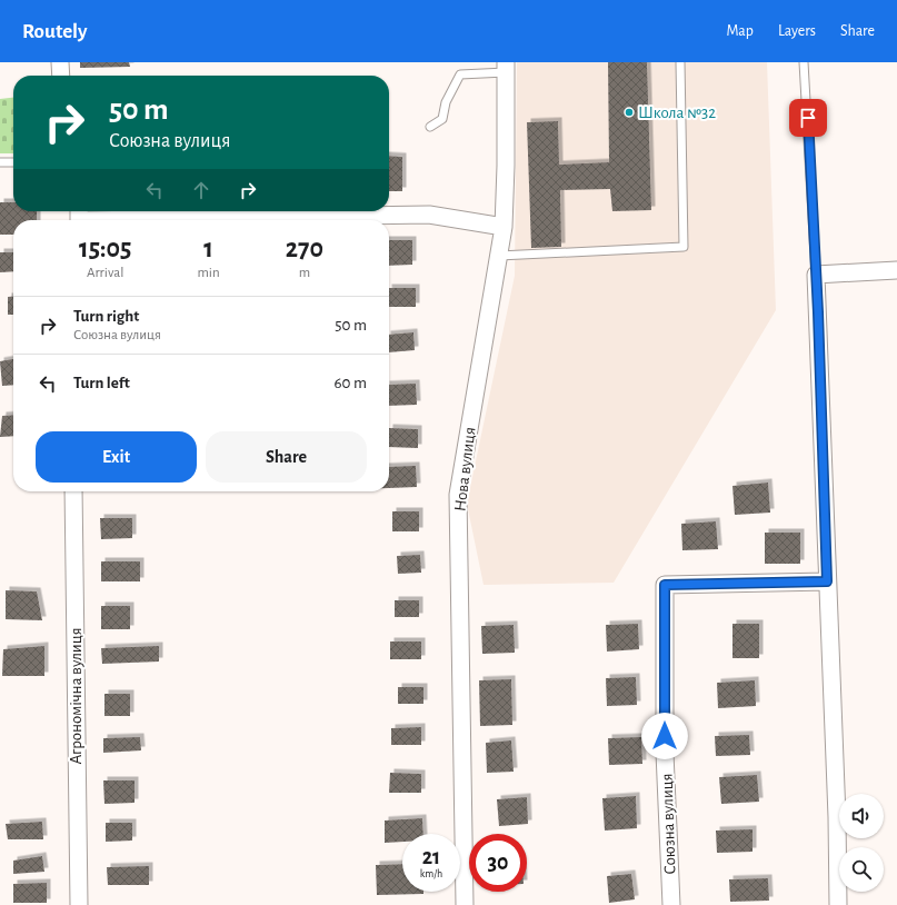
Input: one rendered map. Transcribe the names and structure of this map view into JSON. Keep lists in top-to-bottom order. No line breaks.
{"streets":{"street":["Нова вулиця","Агрономічна вулиця","Союзна вулиця"]},"places":["Школа №32"],"page":{"header":"Routely","nav":["Map","Layers","Share"],"turn":["50 m","Союзна вулиця"],"eta":["15:05","Arrival","1","min","270","m"],"list":[{"name":"Turn right","note":"Союзна вулиця","value":"50 m"},{"name":"Turn left","value":"60 m"}],"buttons":["Exit","Share"],"speed":"21 km/h","limit":"30"}}
